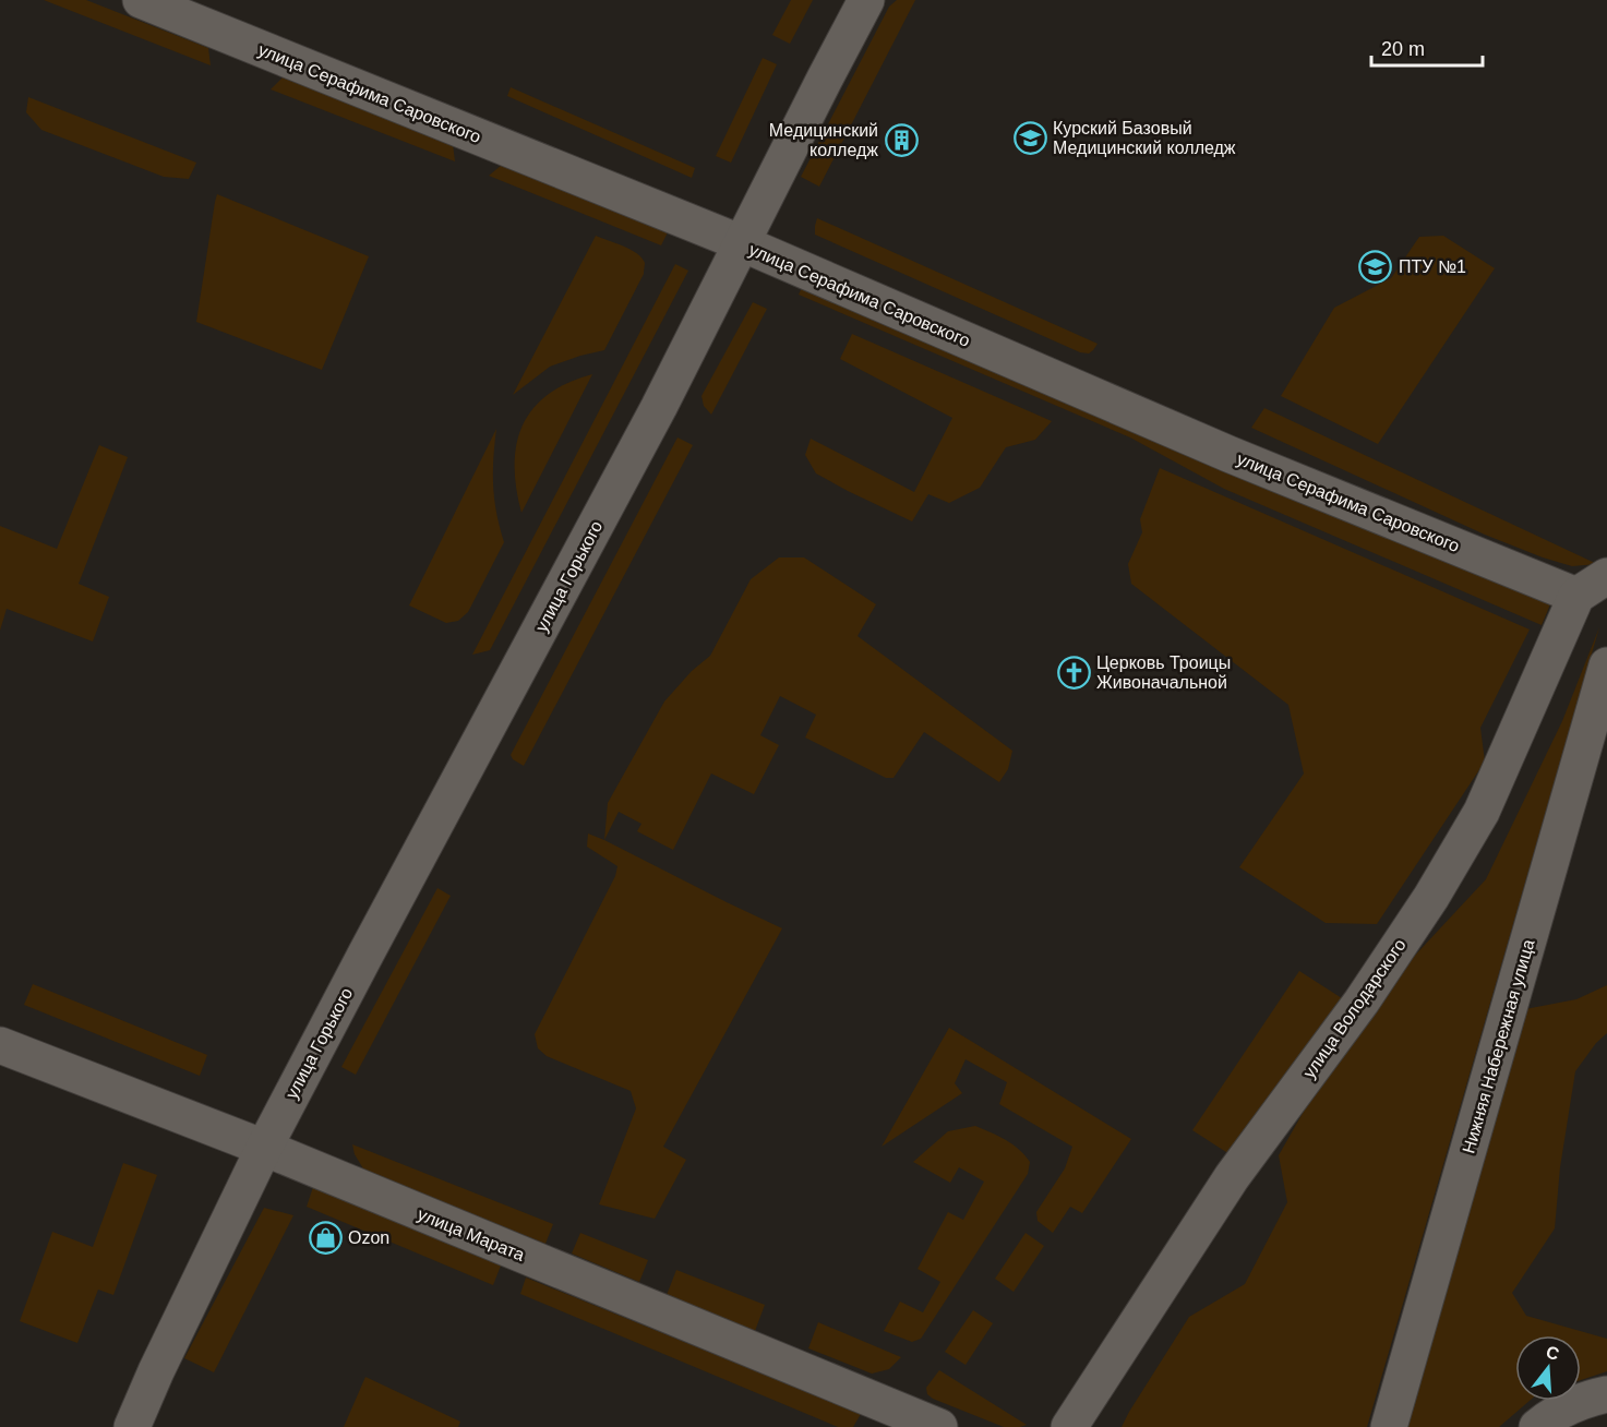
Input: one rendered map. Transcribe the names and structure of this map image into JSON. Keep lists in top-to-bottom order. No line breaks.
{"streets":{"street":["улица Серафима Саровского","улица Горького","улица Володарского","Нижняя Набережная улица","улица Марата"]},"crossings":[["улица Серафима Саровского","улица Горького"],["улица Серафима Саровского","улица Володарского"],["улица Горького","улица Марата"]],"places":{"school or university":["Курский Базовый Медицинский колледж","ПТУ №1"],"building":["Медицинский колледж"],"church":["Церковь Троицы Живоначальной"],"shop":["Ozon"]},"scale_bar":"20 m","north":"top"}
